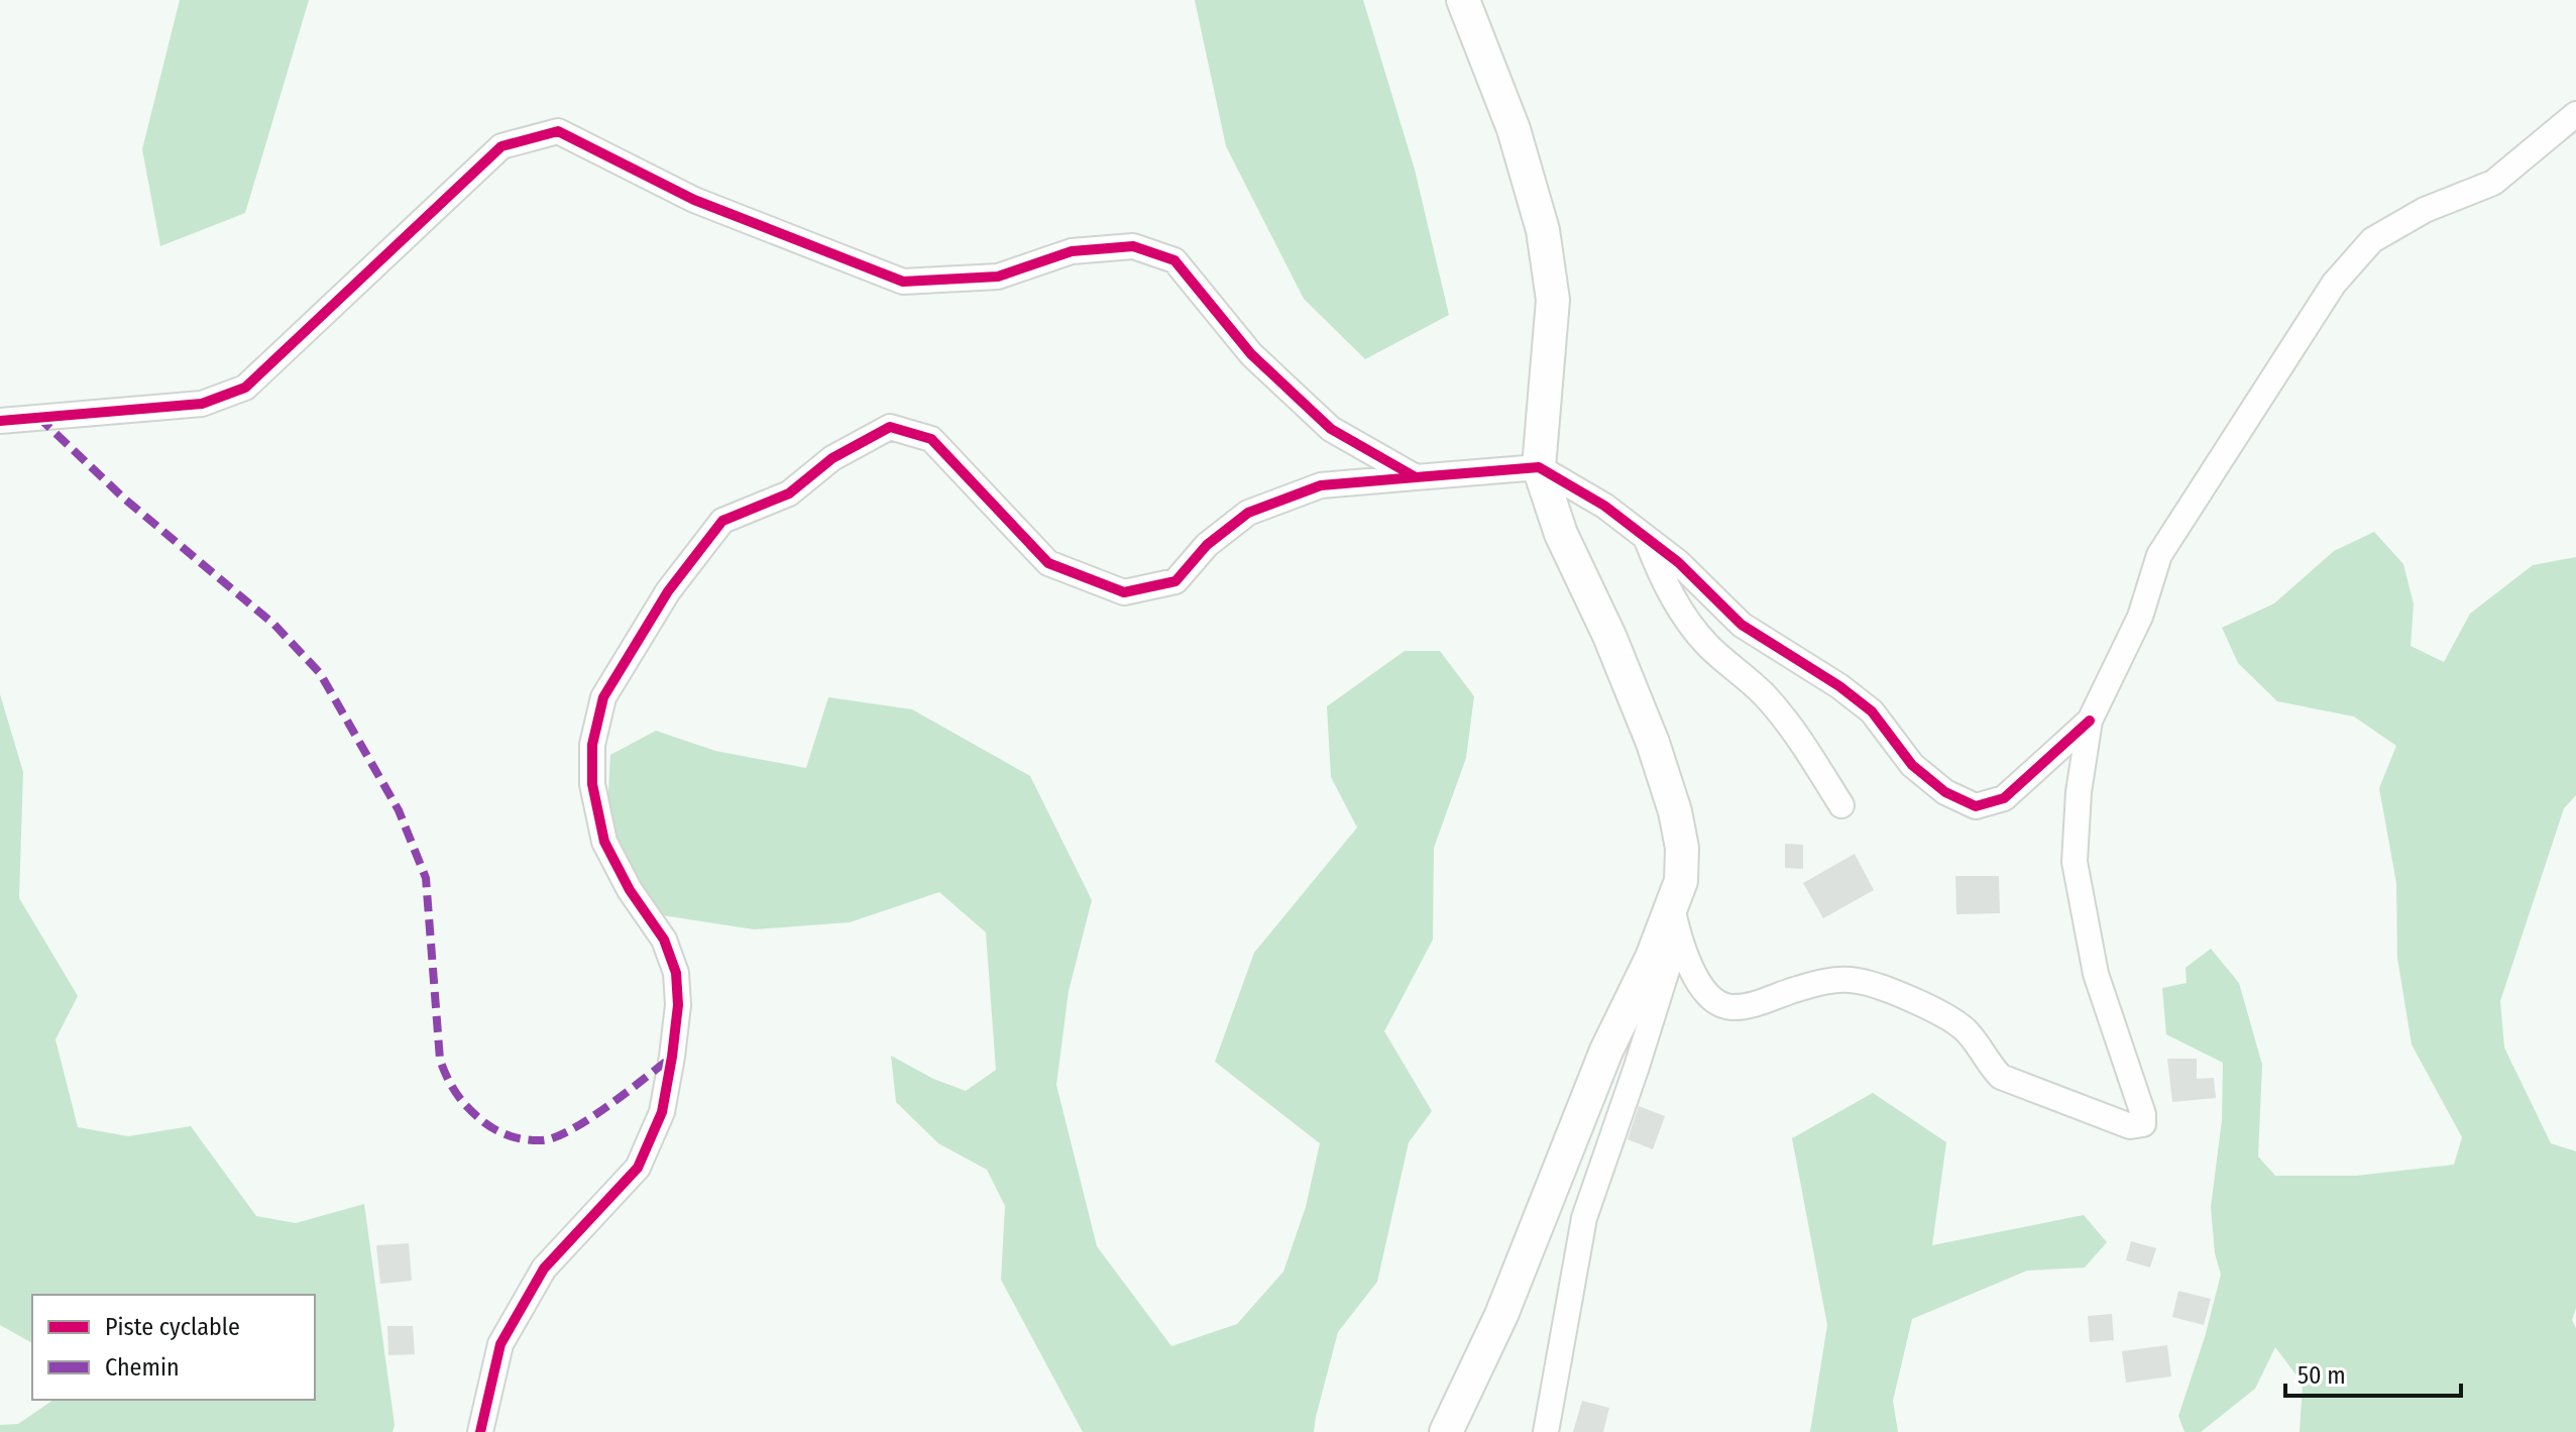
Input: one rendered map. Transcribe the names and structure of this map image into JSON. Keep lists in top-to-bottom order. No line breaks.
{"legend":["Piste cyclable","Chemin"],"scale_bar":"50 m"}
